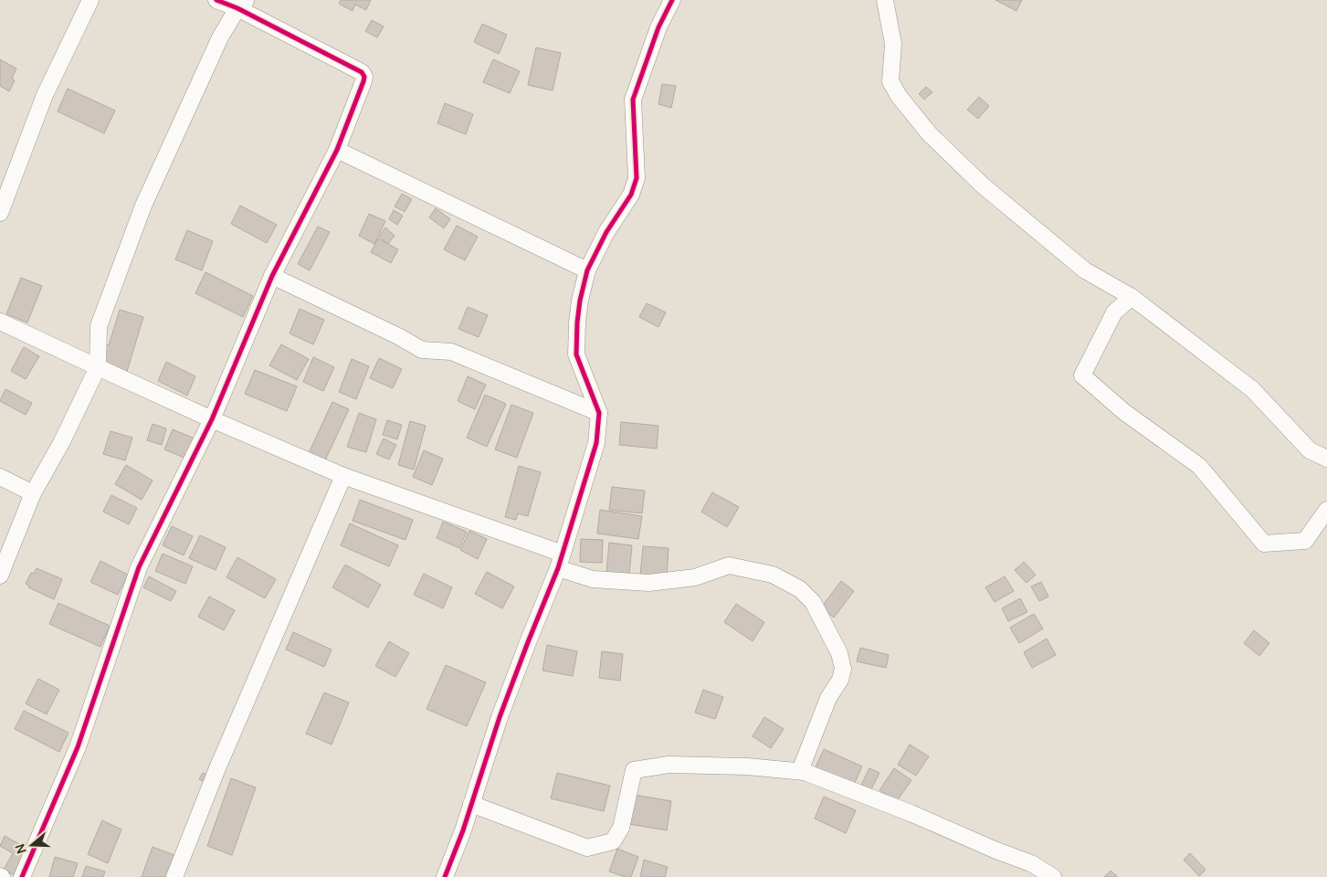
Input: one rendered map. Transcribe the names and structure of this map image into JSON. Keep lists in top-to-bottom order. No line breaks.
{"north":"left"}
